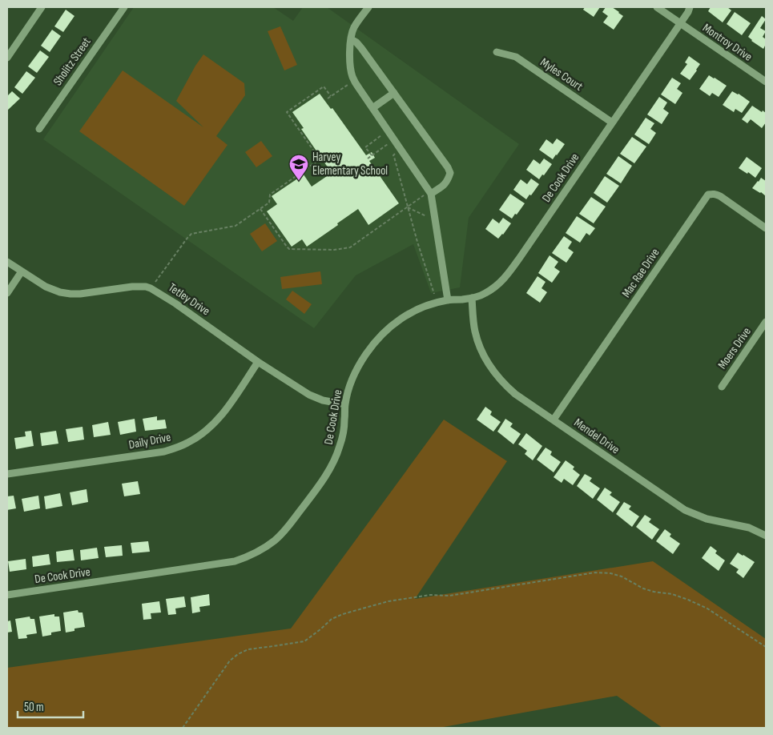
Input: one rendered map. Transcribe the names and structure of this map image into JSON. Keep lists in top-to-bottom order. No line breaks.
{"streets":{"street":["Montroy Drive","Sholitz Street","Myles Court","De Cook Drive","Mac Rae Drive","Tetley Drive","Moers Drive","Mendel Drive","Daily Drive"]},"crossings":[["Montroy Drive","De Cook Drive"],["Myles Court","De Cook Drive"],["De Cook Drive","Tetley Drive"],["De Cook Drive","Mendel Drive"],["Mac Rae Drive","Mendel Drive"],["Tetley Drive","Daily Drive"]],"places":{"school or university":["Harvey Elementary School"]},"scale_bar":"50 m"}
